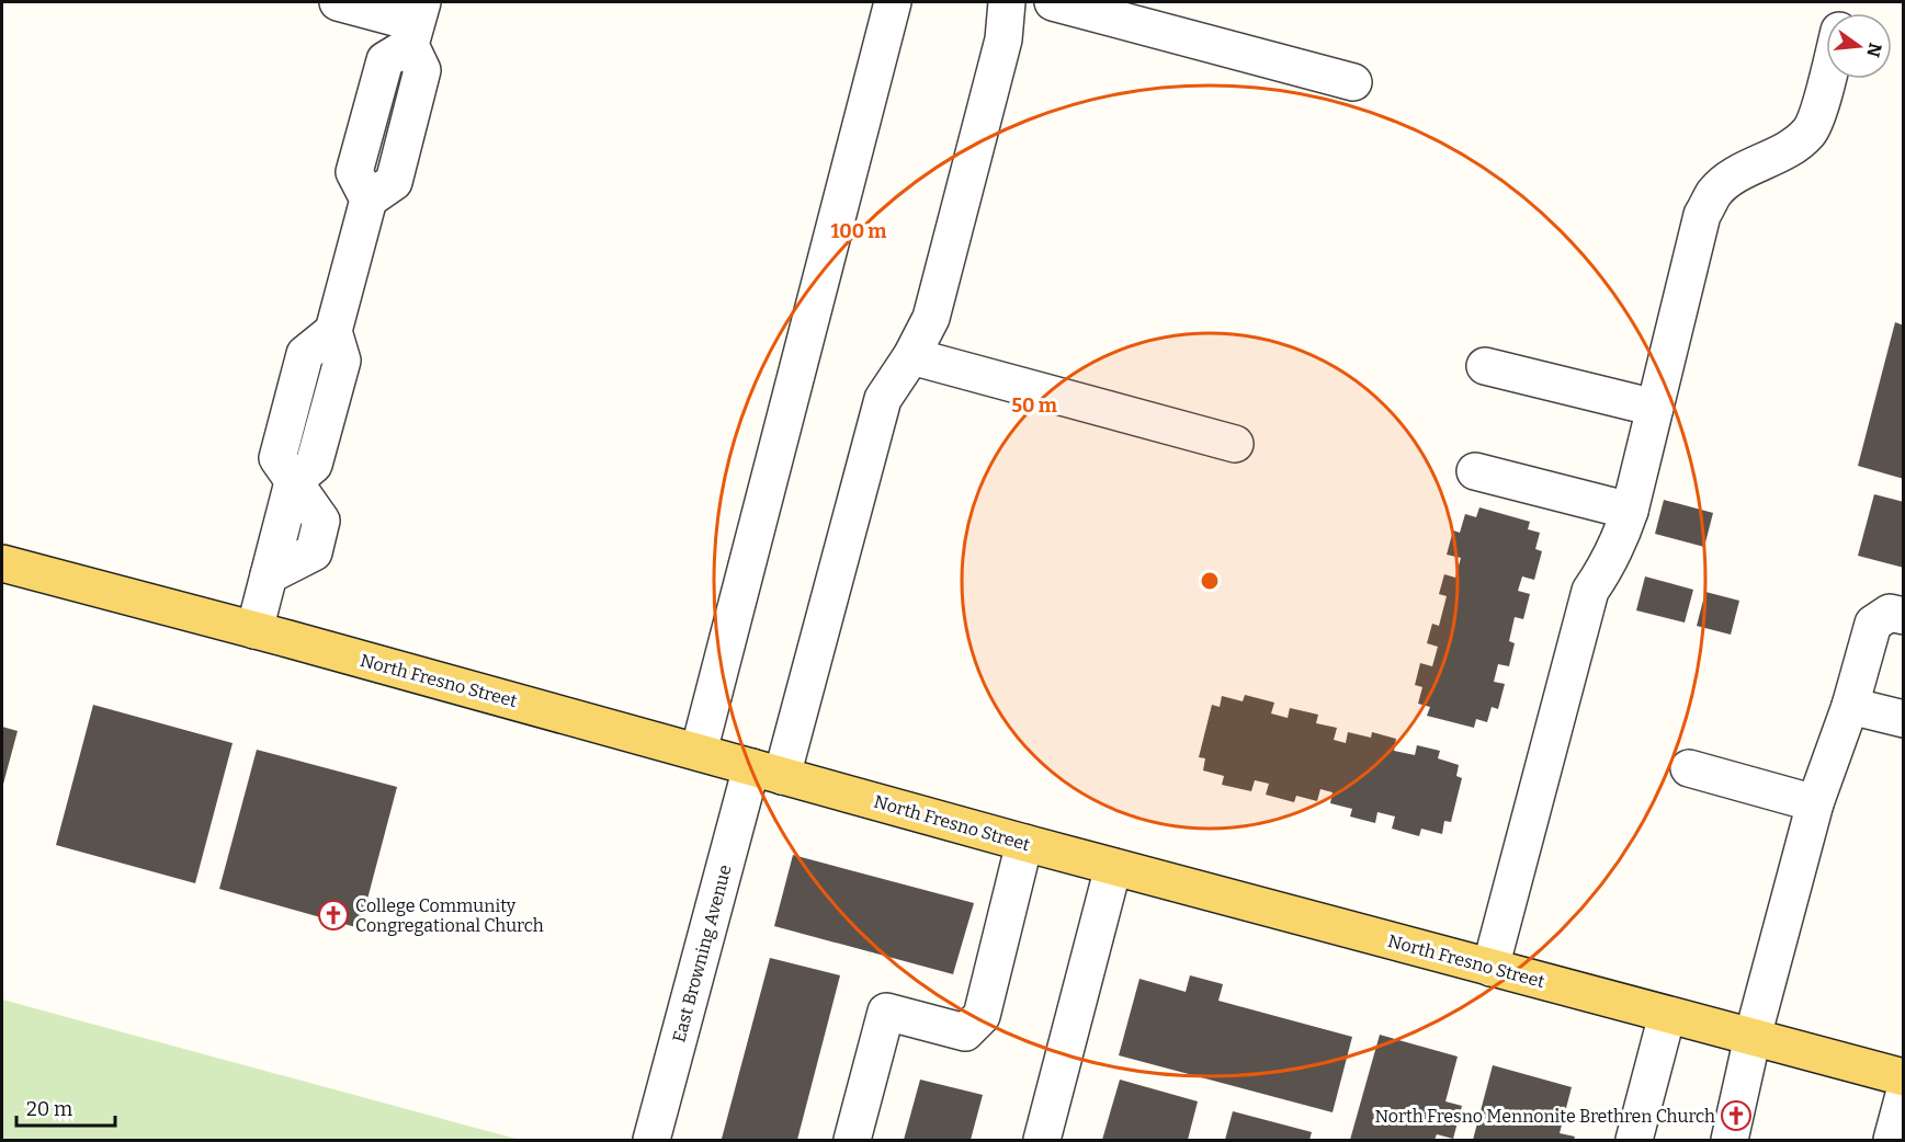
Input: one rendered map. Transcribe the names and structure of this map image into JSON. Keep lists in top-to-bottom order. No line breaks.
{"streets":{"main road":["North Fresno Street"],"street":["East Browning Avenue"]},"crossings":[["North Fresno Street","East Browning Avenue"]],"places":{"church":["College Community Congregational Church","North Fresno Mennonite Brethren Church"]},"scale_bar":"20 m","north":"right","rings":["100 m","50 m"]}
